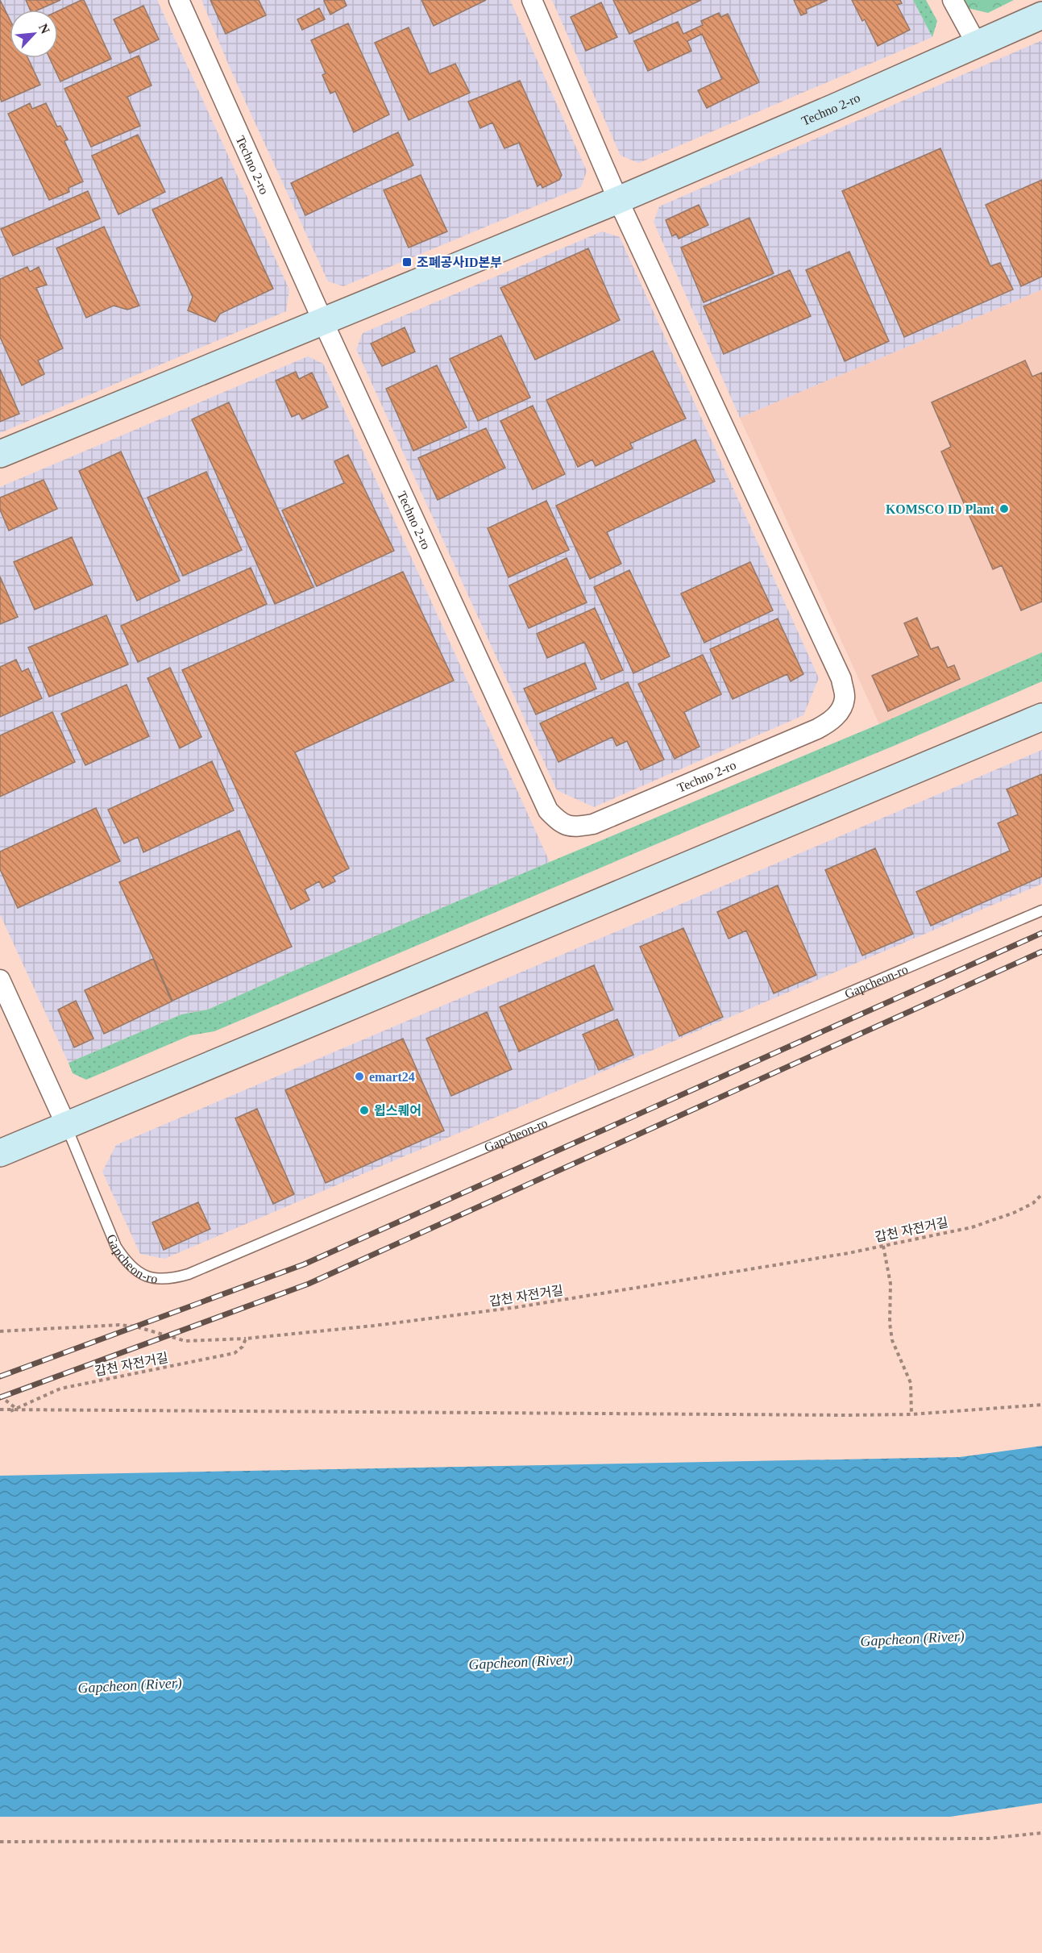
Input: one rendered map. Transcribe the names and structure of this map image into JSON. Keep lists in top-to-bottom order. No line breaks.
{"streets":{"street":["Techno 2-ro"],"lane":["Gapcheon-ro"],"path":["갑천 자전거길"]},"water":["Gapcheon (River)"],"places":{"transit":["조폐공사ID본부"],"other":["KOMSCO ID Plant","emart24","윕스퀘어"]},"north":"top right"}
